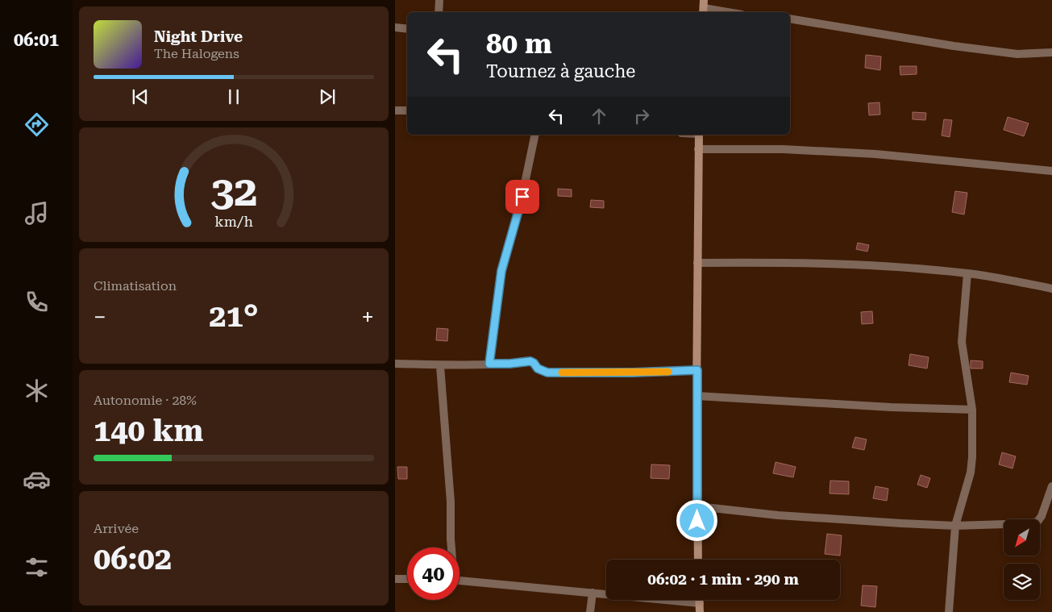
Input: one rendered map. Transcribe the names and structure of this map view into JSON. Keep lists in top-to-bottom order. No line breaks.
{"north":"bottom left","page":{"tabs":"06:01","turn":["80 m","Tournez à gauche"],"song":["Night Drive","The Halogens"],"tile":["Climatisation",["Autonomie · 28%","140 km"],["Arrivée","06:02"]],"heat":["−","21°","+"],"limit":"40","trip":"06:02 · 1 min · 290 m","gauge":["32","km/h"]}}
